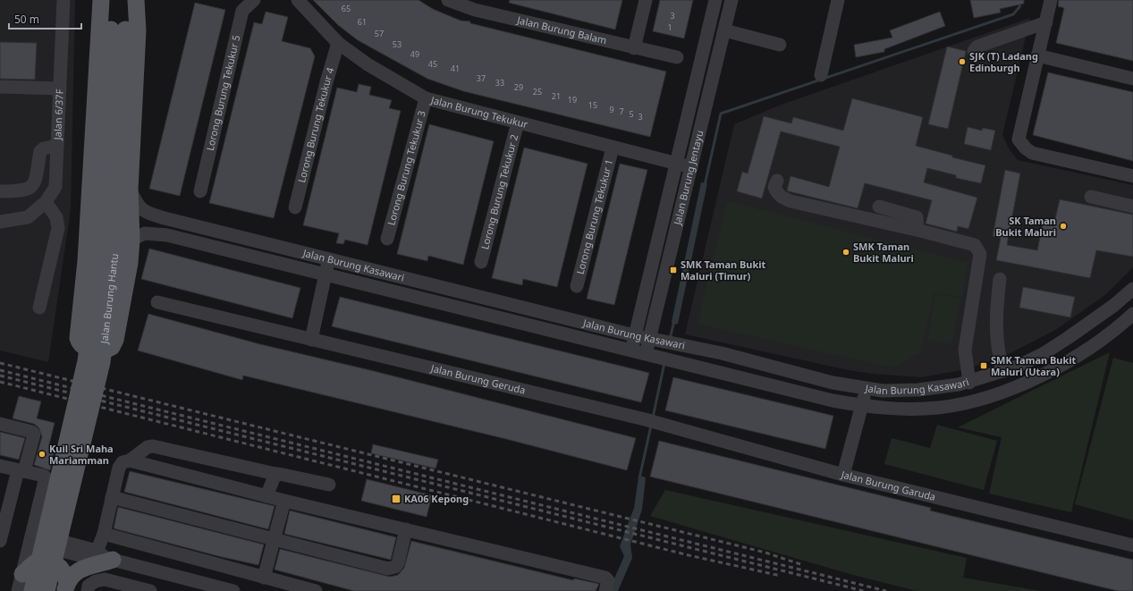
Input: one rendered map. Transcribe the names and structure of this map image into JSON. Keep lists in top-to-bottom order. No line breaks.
{"streets":{"main road":["Jalan Burung Hantu"],"street":["Jalan Burung Balam","Lorong Burung Tekukur 5","Jalan Burung Tekukur","Jalan 6/37F","Lorong Burung Tekukur 4","Lorong Burung Tekukur 3","Jalan Burung Jentayu","Lorong Burung Tekukur 2","Lorong Burung Tekukur 1","Jalan Burung Kasawari","Jalan Burung Geruda","Jalan Burung Garuda"]},"crossings":[["Jalan Burung Tekukur","Lorong Burung Tekukur 4"],["Jalan Burung Tekukur","Lorong Burung Tekukur 3"],["Jalan Burung Tekukur","Jalan Burung Jentayu"],["Jalan Burung Tekukur","Lorong Burung Tekukur 2"],["Jalan Burung Tekukur","Lorong Burung Tekukur 1"],["Jalan Burung Jentayu","Jalan Burung Kasawari"],["Jalan Burung Geruda","Jalan Burung Garuda"]],"places":{"other":["SJK (T) Ladang Edinburgh","SK Taman Bukit Maluri","SMK Taman Bukit Maluri","Kuil Sri Maha Mariamman"],"transit":["SMK Taman Bukit Maluri (Timur)","SMK Taman Bukit Maluri (Utara)","KA06 Kepong"]},"house_numbers":["65","3","61","1","57","53","49","45","41","37","33","29","25","21","19","15","9","7","5","3"],"scale_bar":"50 m"}
